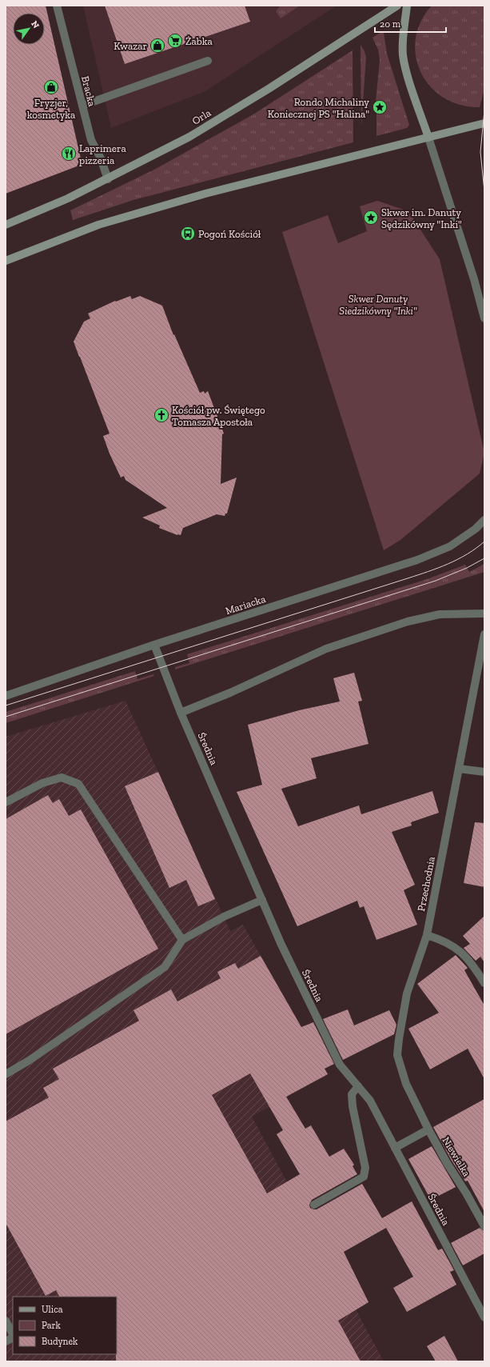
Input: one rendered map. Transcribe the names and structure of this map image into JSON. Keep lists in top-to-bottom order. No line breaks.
{"streets":{"street":["Bracka","Orla","Mariacka","Średnia","Przechodnia","Niewielka"]},"crossings":[["Bracka","Orla"],["Mariacka","Średnia"],["Przechodnia","Niewielka"]],"parks":["Skwer Danuty Siedzikówny \"Inki\""],"places":{"supermarket":["Żabka"],"shop":["Kwazar","Fryzjer, kosmetyka"],"place":["Rondo Michaliny Koniecznej PS \"Halina\"","Skwer im. Danuty Sędzikówny \"Inki\""],"restaurant":["Laprimera pizzeria"],"bus stop":["Pogoń Kościół"],"church":["Kościół pw. Świętego Tomasza Apostoła"]},"legend":["Ulica","Park","Budynek"],"scale_bar":"20 m","north":"top right"}
